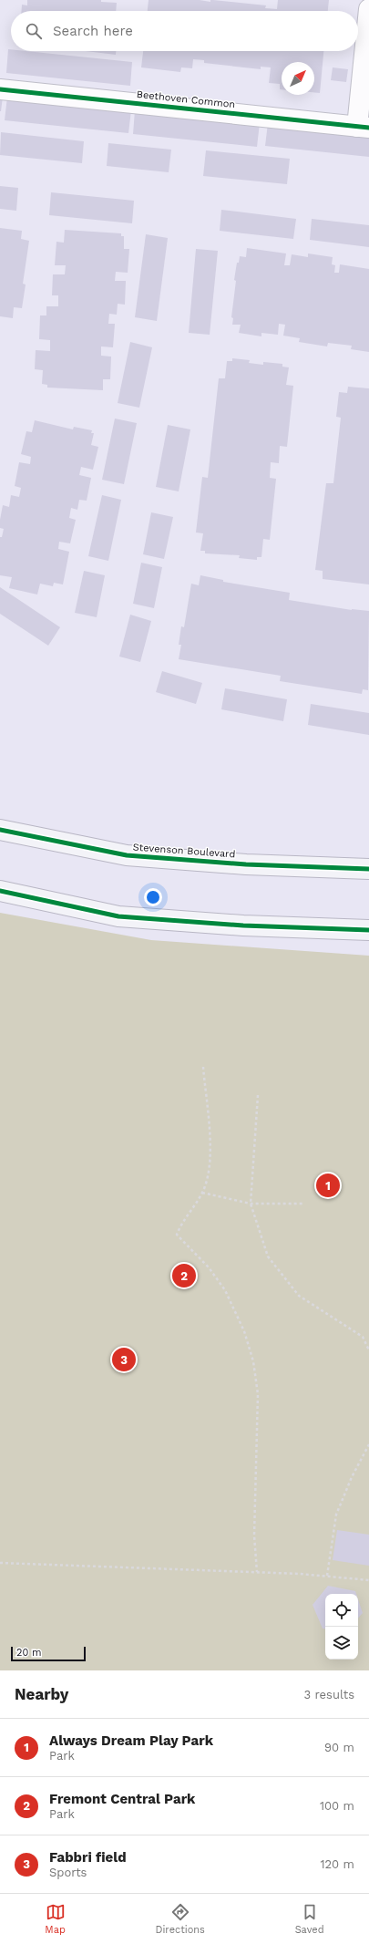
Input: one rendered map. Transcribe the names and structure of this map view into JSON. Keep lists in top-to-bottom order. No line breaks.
{"streets":{"main road":["Stevenson Boulevard"],"street":["Beethoven Common"]},"scale_bar":"20 m","north":"top right","page":{"search":"Search here","pins":["1","2","3"],"scale":"20 m","heading":["Nearby","3 results"],"list":[{"mark":"1","name":"Always Dream Play Park","note":"Park","value":"90 m"},{"mark":"2","name":"Fremont Central Park","note":"Park","value":"100 m"},{"mark":"3","name":"Fabbri field","note":"Sports","value":"120 m"}],"nav":["Map","Directions","Saved"]}}
